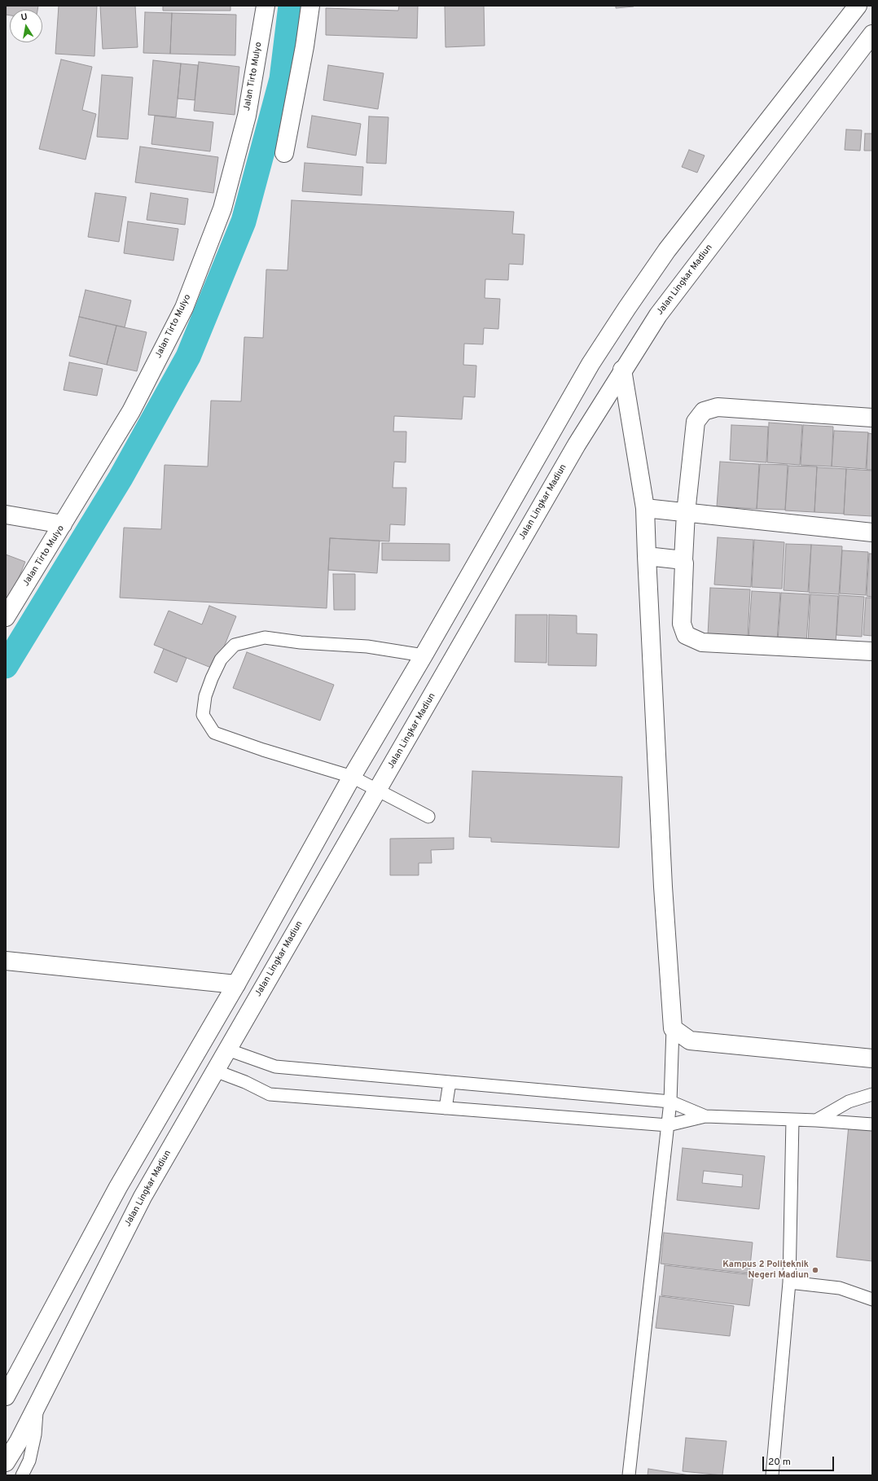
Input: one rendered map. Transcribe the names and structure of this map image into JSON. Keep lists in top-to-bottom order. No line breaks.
{"streets":{"main road":["Jalan Tirto Mulyo","Jalan Lingkar Madiun"]},"places":["Kampus 2 Politeknik Negeri Madiun"],"scale_bar":"20 m","north":"top"}
